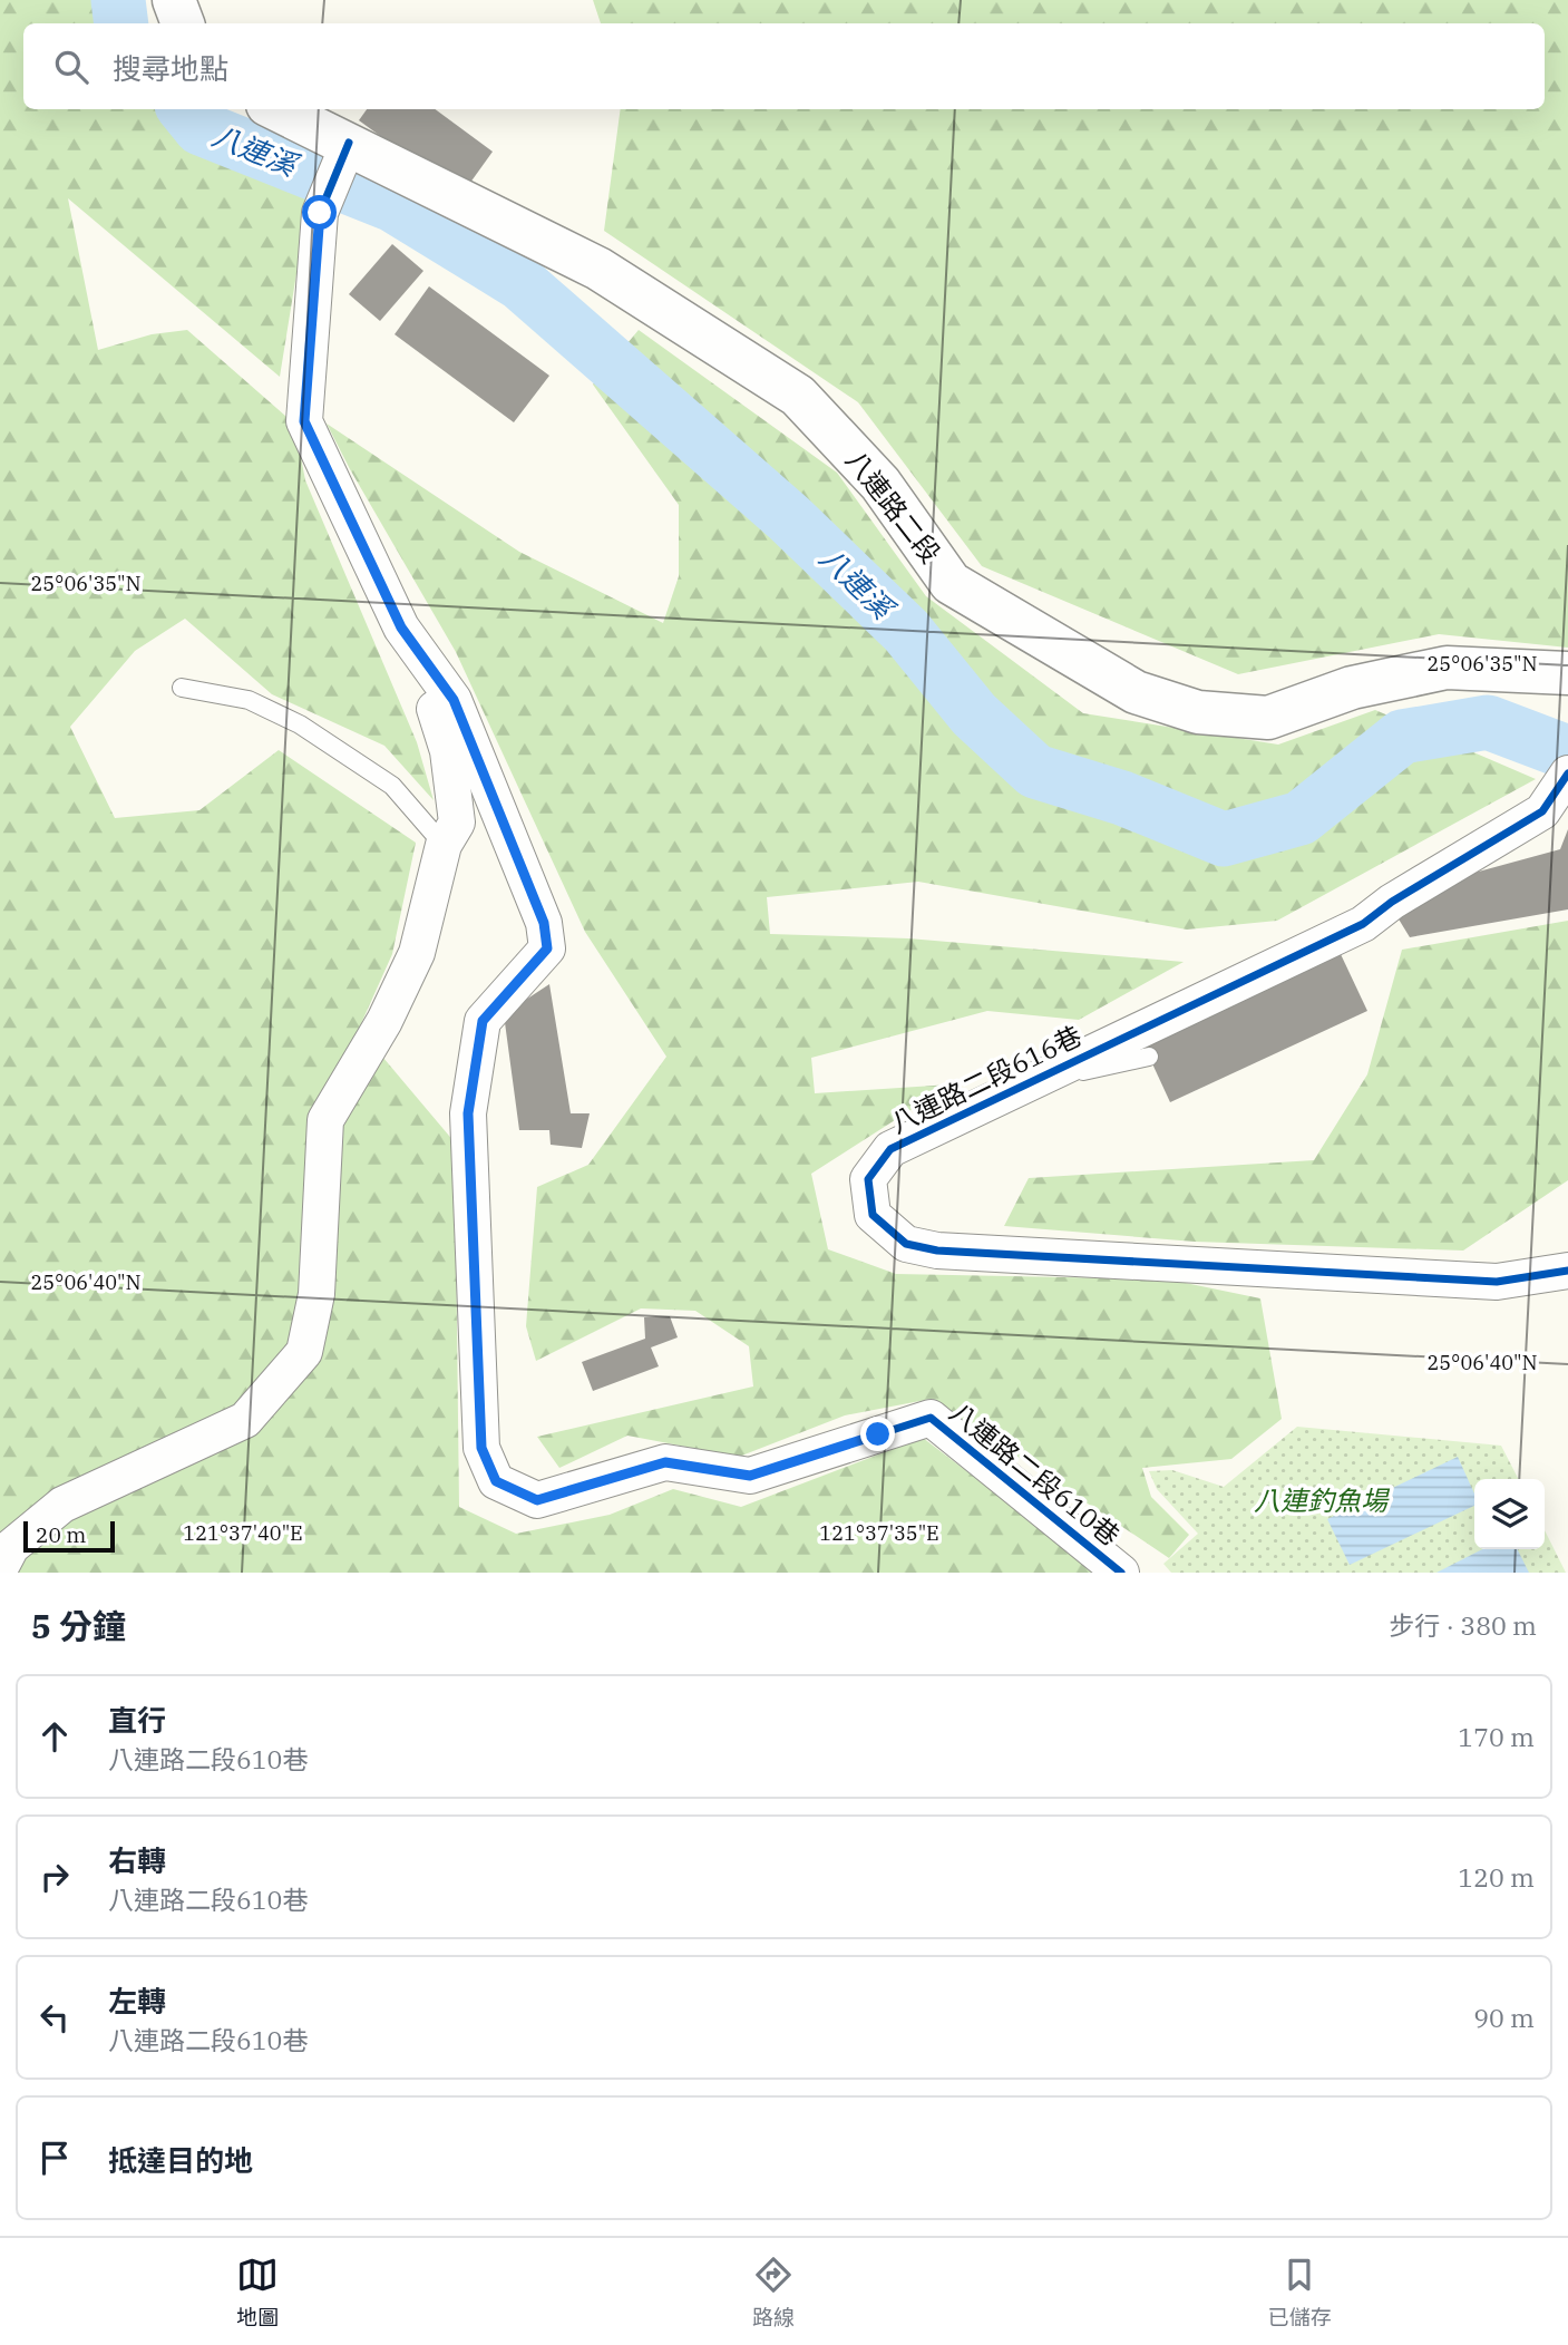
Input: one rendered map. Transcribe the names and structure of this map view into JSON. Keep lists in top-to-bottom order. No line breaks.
{"streets":{"street":["八連路二段","八連路二段616巷","八連路二段610巷"]},"crossings":[["八連路二段","八連路二段610巷"]],"water":["八連溪"],"parks":["八連釣魚場"],"scale_bar":"20 m","page":{"search":"搜尋地點","scale":"20 m","heading":["5 分鐘","步行 · 380 m"],"list":[["直行","八連路二段610巷","170 m"],["右轉","八連路二段610巷","120 m"],["左轉","八連路二段610巷","90 m"],"抵達目的地"],"nav":["地圖","路線","已儲存"]},"coordinates":["25°06'35\"N","25°06'40\"N","121°37'40\"E","121°37'35\"E"]}
